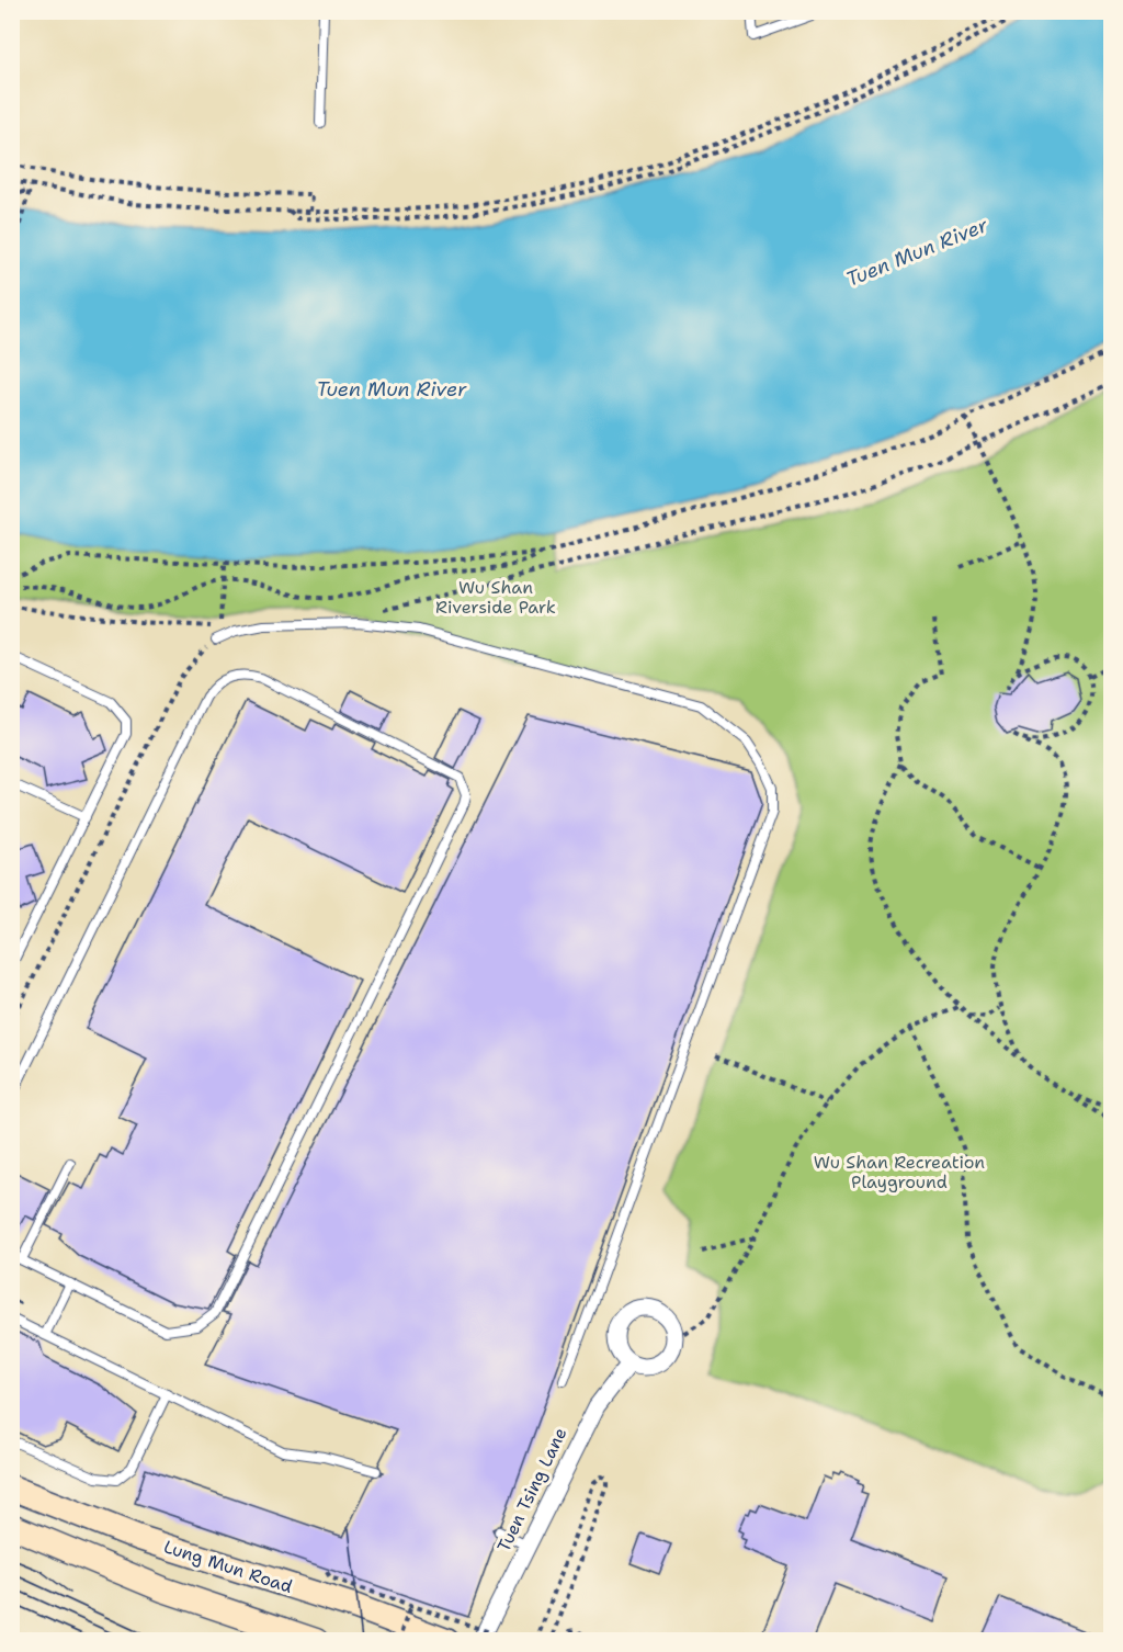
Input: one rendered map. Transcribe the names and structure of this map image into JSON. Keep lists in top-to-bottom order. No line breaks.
{"streets":{"main road":["Lung Mun Road"],"street":["Tuen Tsing Lane"]},"water":["Tuen Mun River"],"parks":["Wu Shan Riverside Park","Wu Shan Recreation Playground"]}
